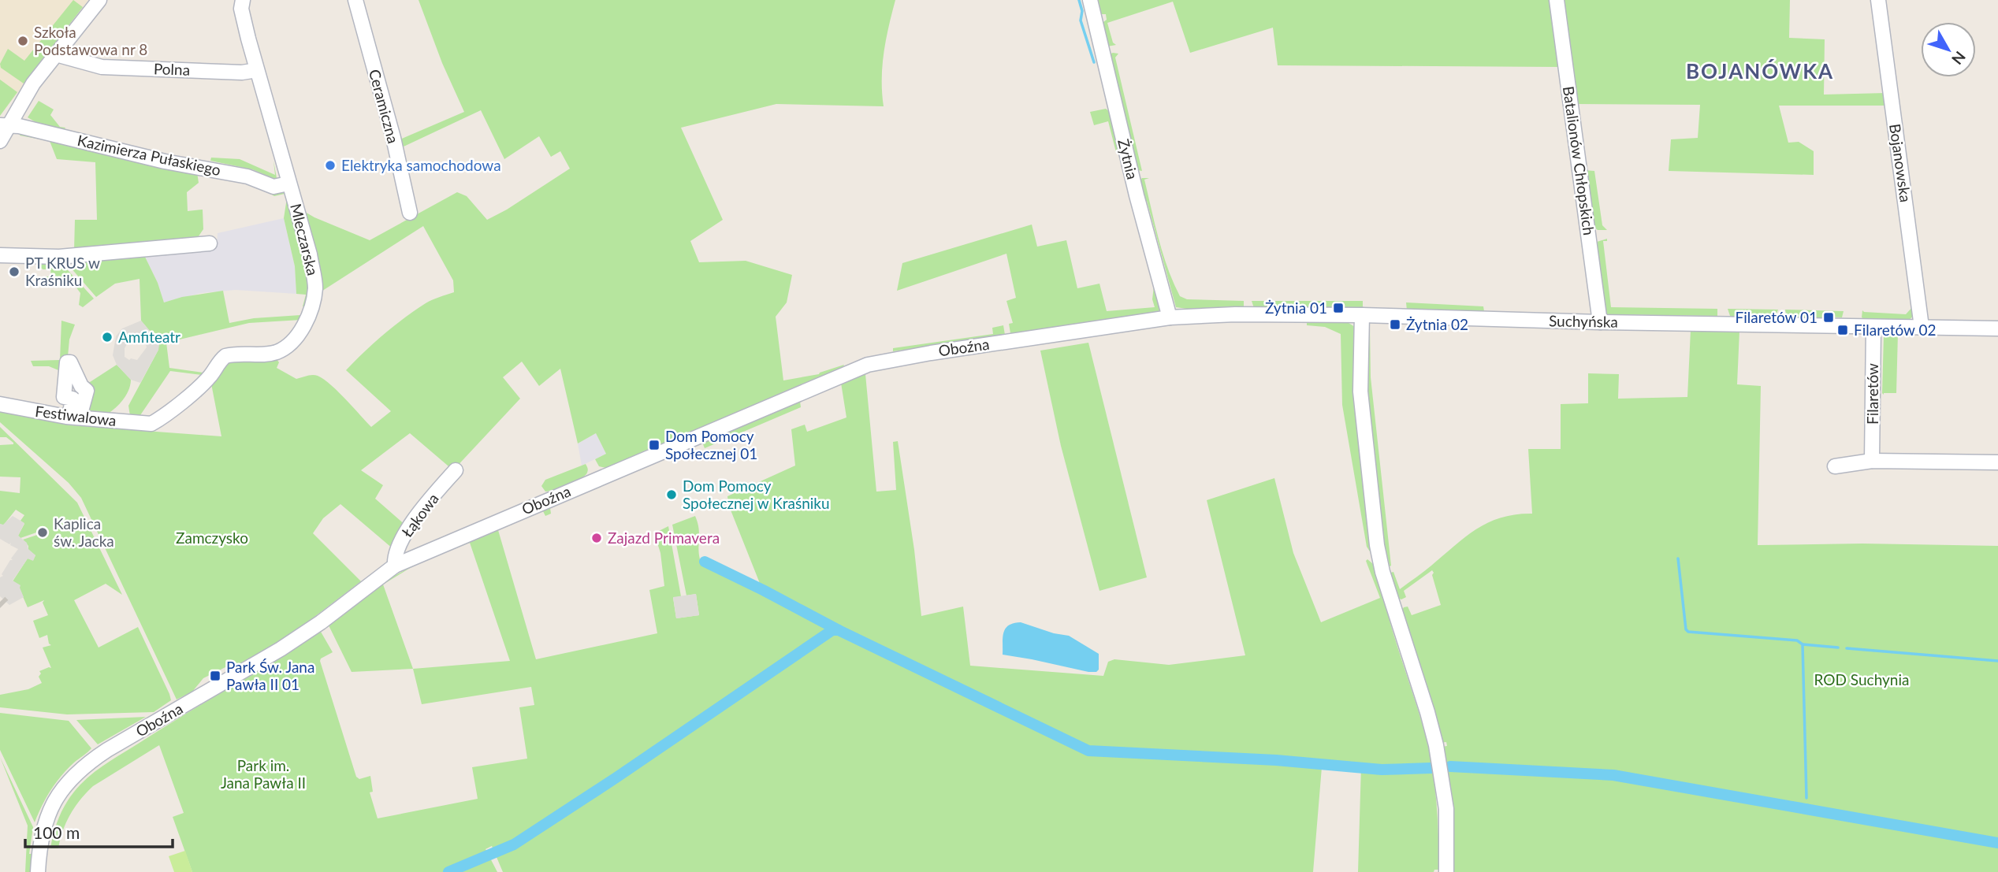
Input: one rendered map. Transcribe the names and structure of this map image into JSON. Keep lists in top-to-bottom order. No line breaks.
{"streets":{"street":["Polna","Ceramiczna","Kazimierza Pułaskiego","Żytnia","Batalionów Chłopskich","Bojanowska","Mleczarska","Suchyńska","Oboźna","Filaretów","Festiwalowa","Łąkowa"]},"crossings":[["Polna","Mleczarska"],["Kazimierza Pułaskiego","Mleczarska"],["Żytnia","Suchyńska"],["Żytnia","Oboźna"],["Batalionów Chłopskich","Suchyńska"],["Bojanowska","Suchyńska"],["Mleczarska","Festiwalowa"],["Suchyńska","Oboźna"],["Suchyńska","Filaretów"],["Oboźna","Łąkowa"]],"districts":["BOJANÓWKA"],"parks":["Zamczysko","ROD Suchynia","Park im. Jana Pawła II"],"places":{"other":["Szkoła Podstawowa nr 8","Elektryka samochodowa","PT KRUS w Kraśniku","Amfiteatr","Dom Pomocy Społecznej w Kraśniku","Kaplica św. Jacka","Zajazd Primavera"],"transit":["Żytnia 01","Filaretów 01","Żytnia 02","Filaretów 02","Dom Pomocy Społecznej 01","Park Św. Jana Pawła II 01"]},"scale_bar":"100 m","north":"bottom right"}
